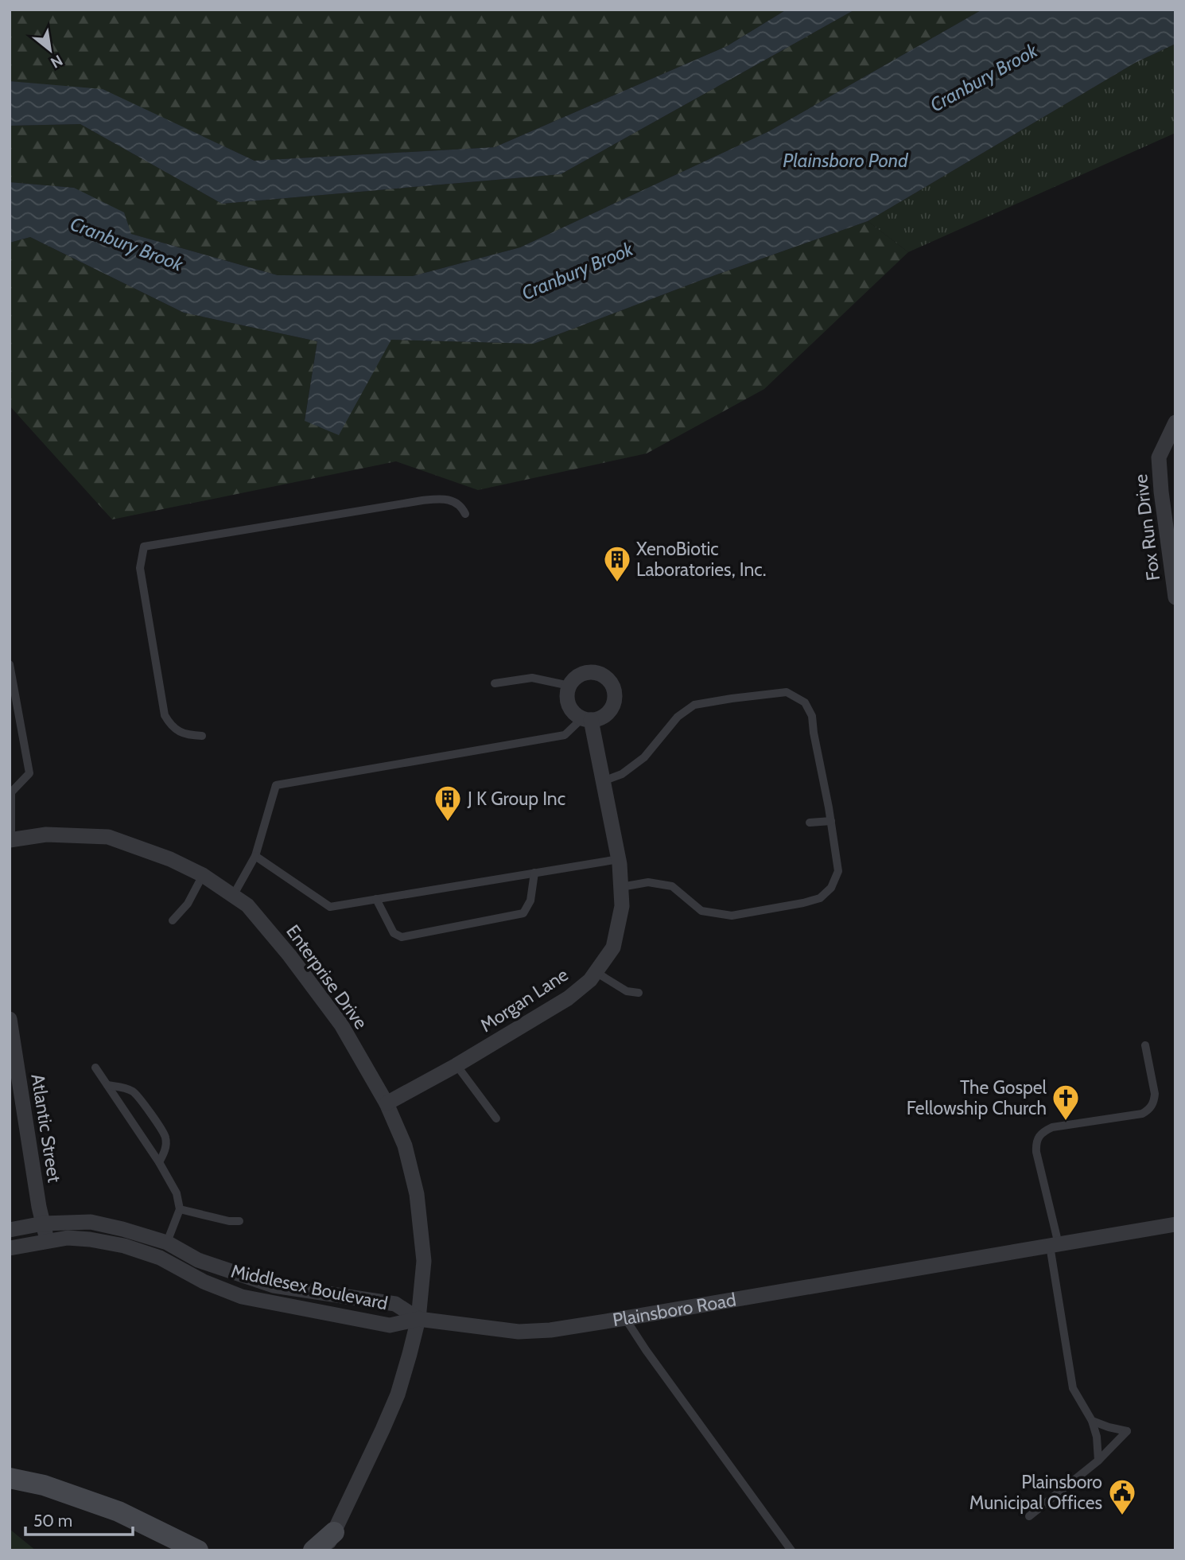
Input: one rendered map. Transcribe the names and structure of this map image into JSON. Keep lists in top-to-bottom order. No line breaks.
{"streets":{"street":["Fox Run Drive","Enterprise Drive","Morgan Lane","Atlantic Street","Middlesex Boulevard","Plainsboro Road"]},"crossings":[["Enterprise Drive","Morgan Lane"],["Enterprise Drive","Middlesex Boulevard"],["Enterprise Drive","Plainsboro Road"],["Atlantic Street","Middlesex Boulevard"],["Middlesex Boulevard","Plainsboro Road"]],"water":["Cranbury Brook","Plainsboro Pond"],"places":{"building":["XenoBiotic Laboratories, Inc.","J K Group Inc"],"church":["The Gospel Fellowship Church"],"public building":["Plainsboro Municipal Offices"]},"scale_bar":"50 m","north":"bottom right"}
